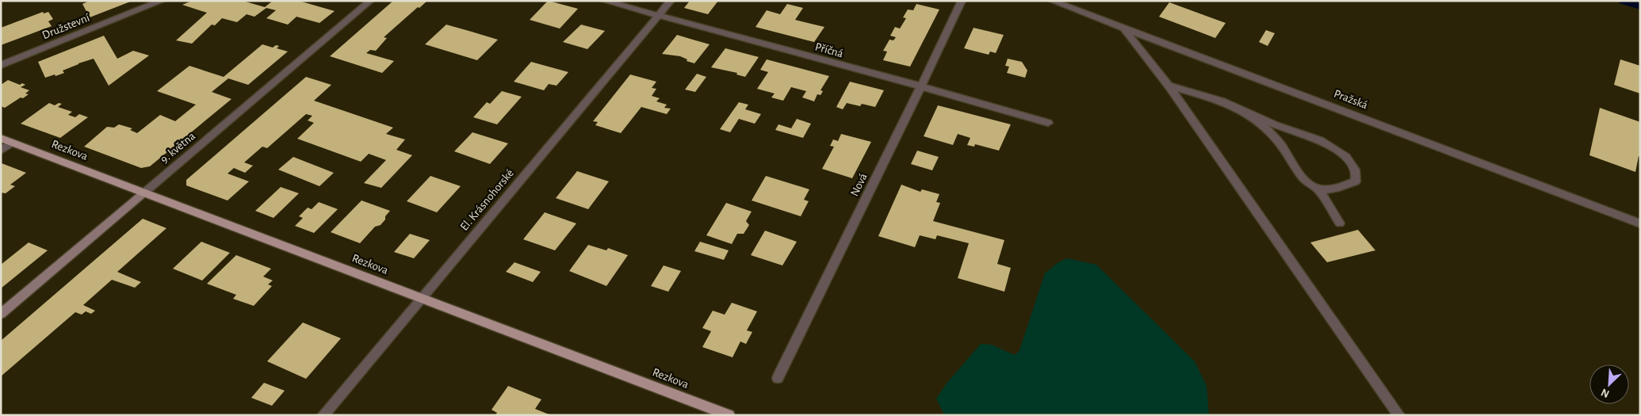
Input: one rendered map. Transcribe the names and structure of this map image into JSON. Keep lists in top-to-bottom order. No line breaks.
{"streets":{"main road":["9. května","Rezkova"],"street":["Družstevní","Příčná","Pražská","Nová","El. Krásnohorské"]},"crossings":[["Příčná","Nová"],["Příčná","El. Krásnohorské"],["9. května","Rezkova"],["Rezkova","El. Krásnohorské"]],"north":"bottom left"}
